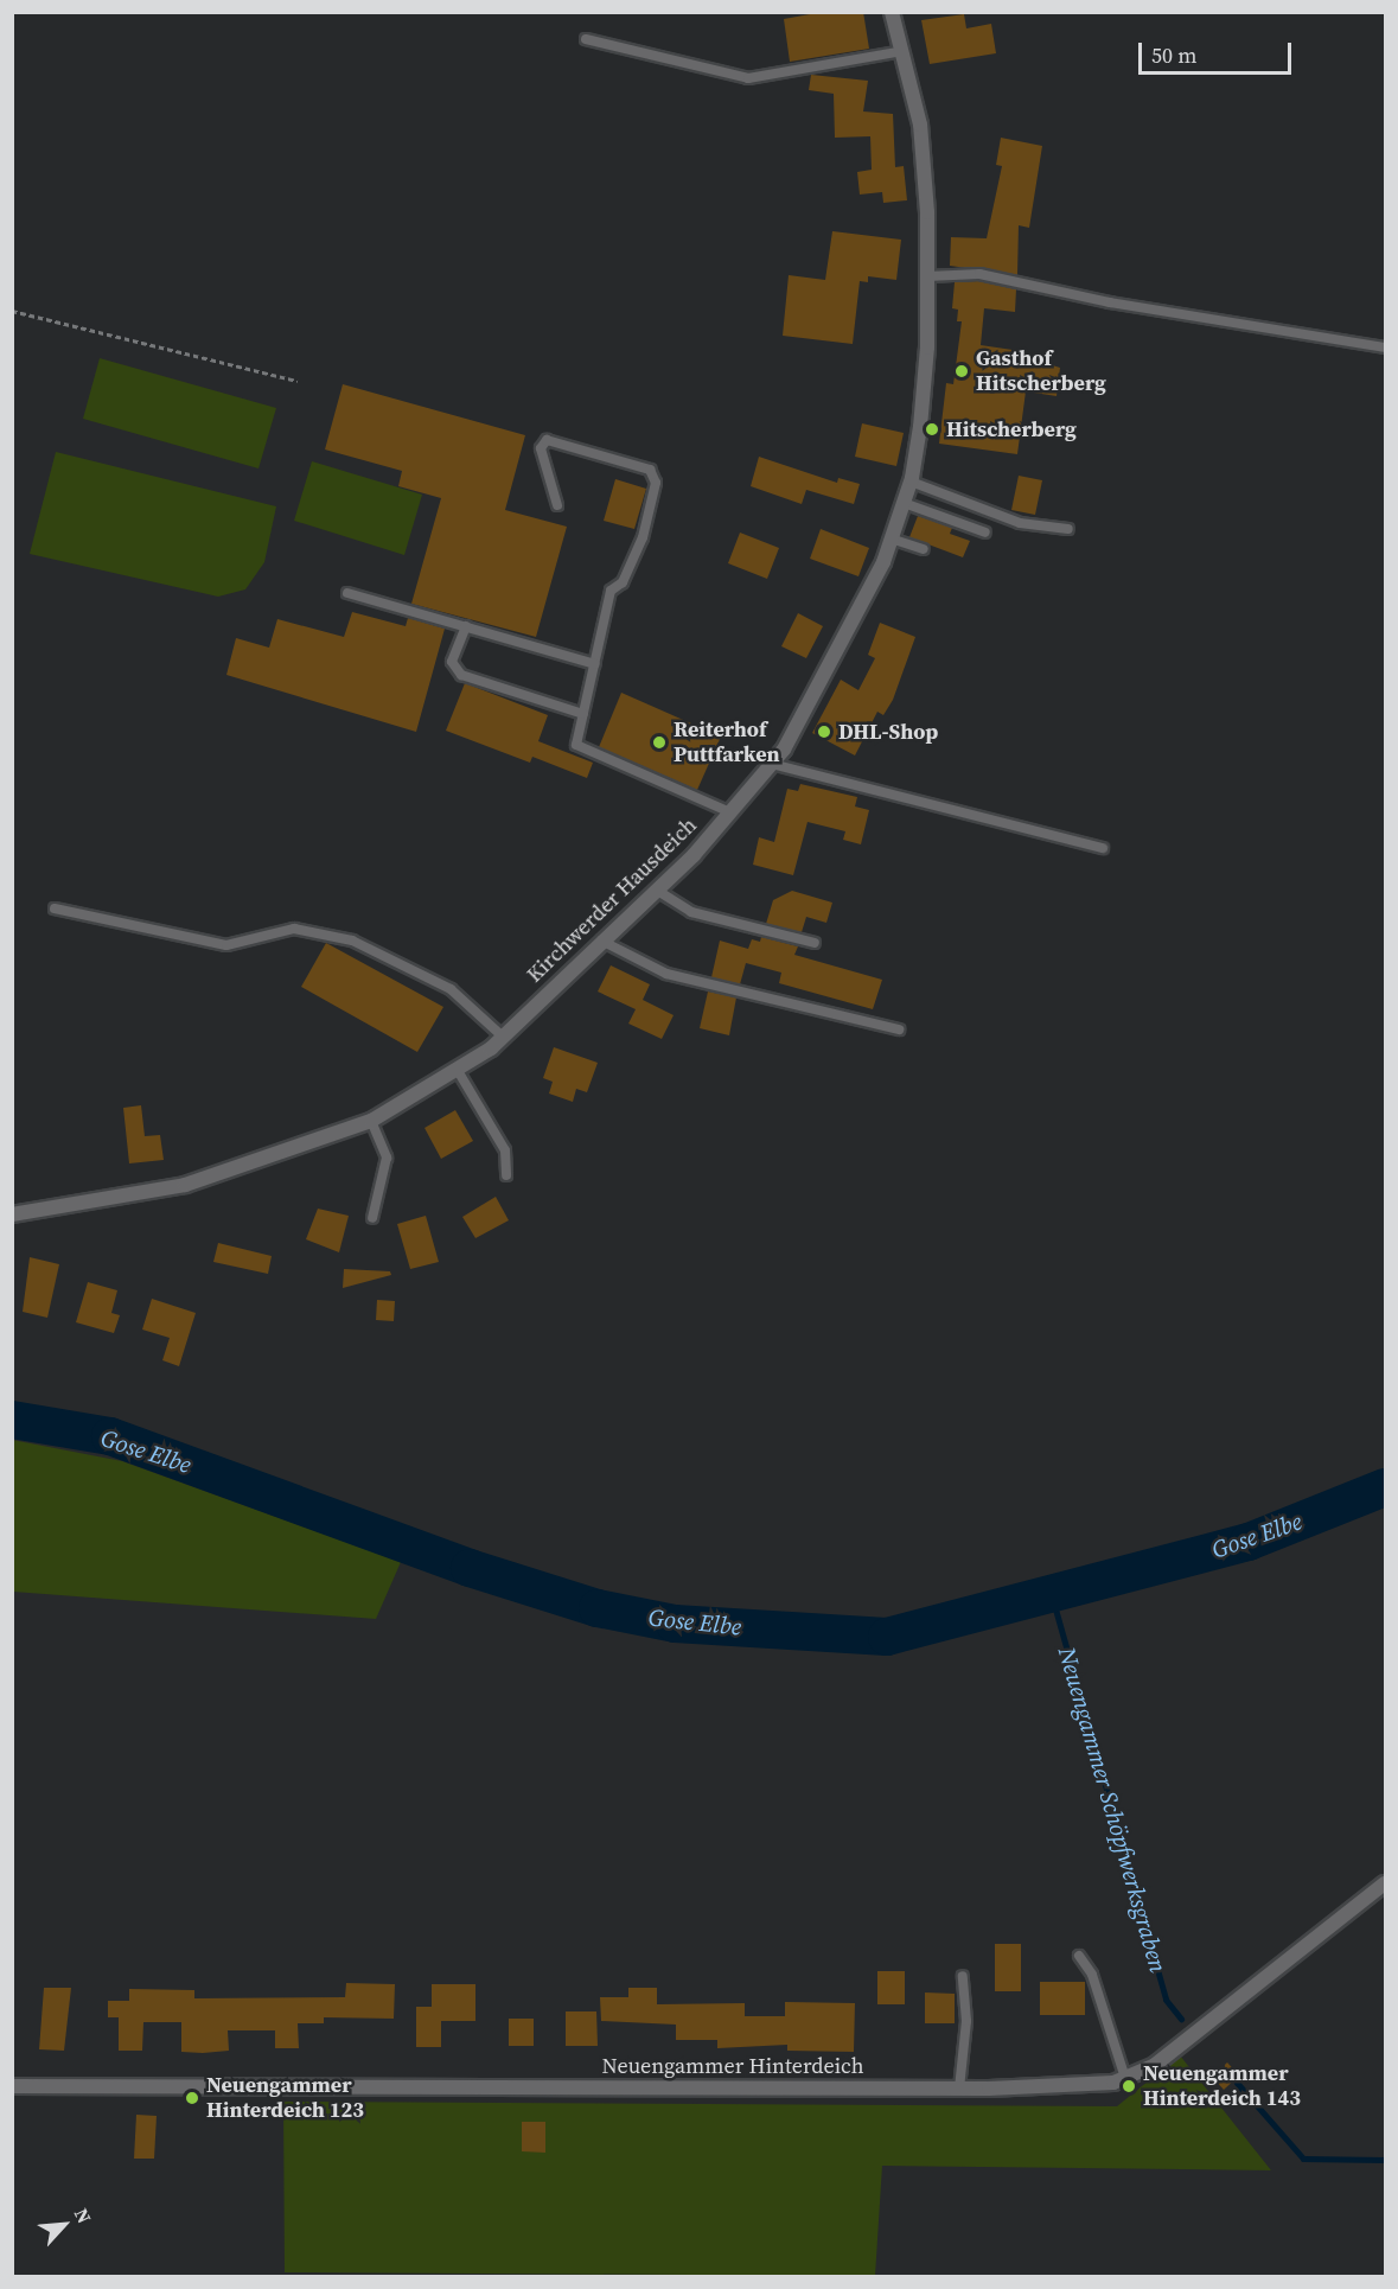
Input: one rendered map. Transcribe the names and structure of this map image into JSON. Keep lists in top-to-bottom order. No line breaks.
{"streets":{"street":["Kirchwerder Hausdeich","Neuengammer Hinterdeich"]},"water":["Gose Elbe","Neuengammer Schöpfwerksgraben"],"places":["Gasthof Hitscherberg","Hitscherberg","DHL-Shop","Reiterhof Puttfarken","Neuengammer Hinterdeich 143","Neuengammer Hinterdeich 123"],"scale_bar":"50 m","north":"top right"}
